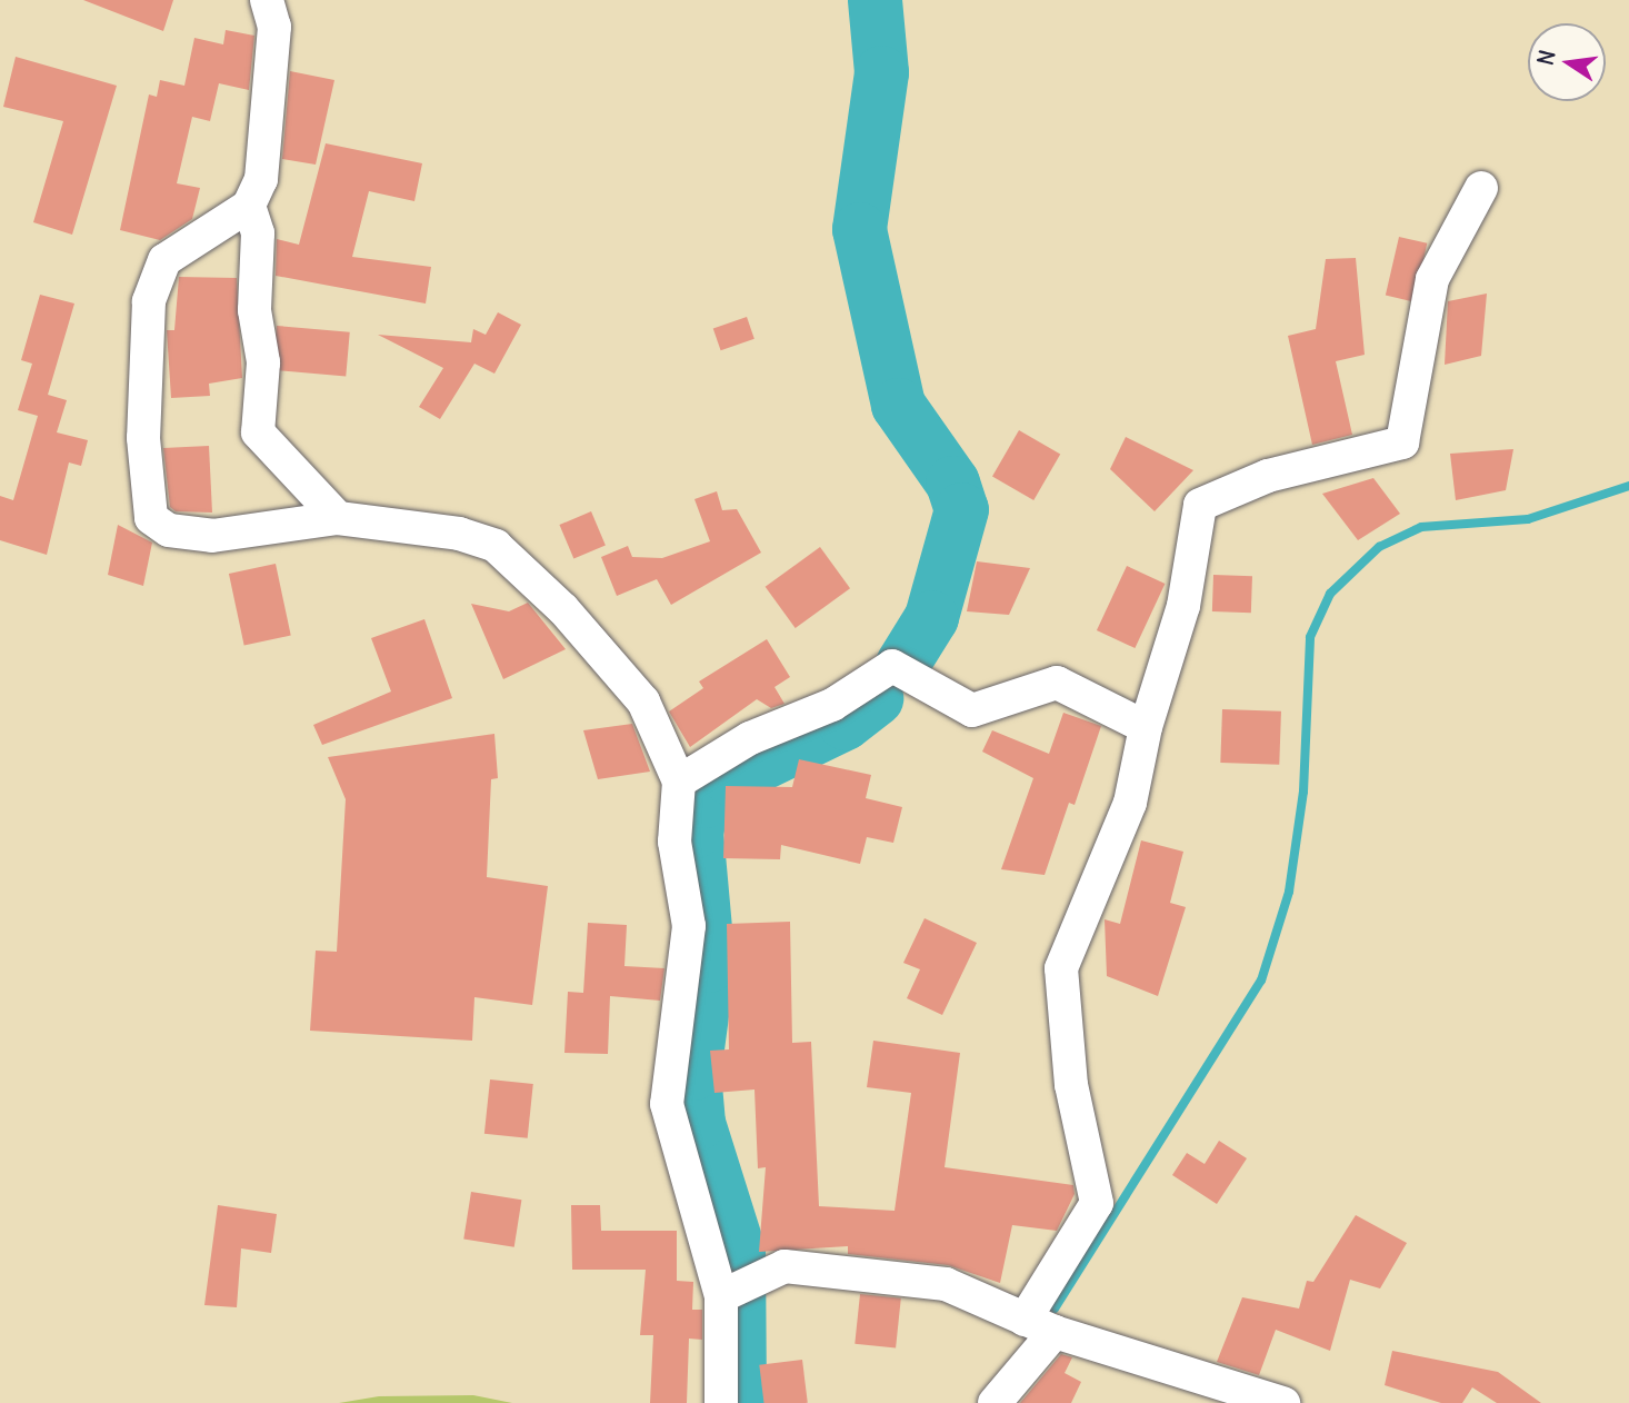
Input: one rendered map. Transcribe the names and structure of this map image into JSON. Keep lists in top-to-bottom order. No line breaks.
{"north":"left"}
